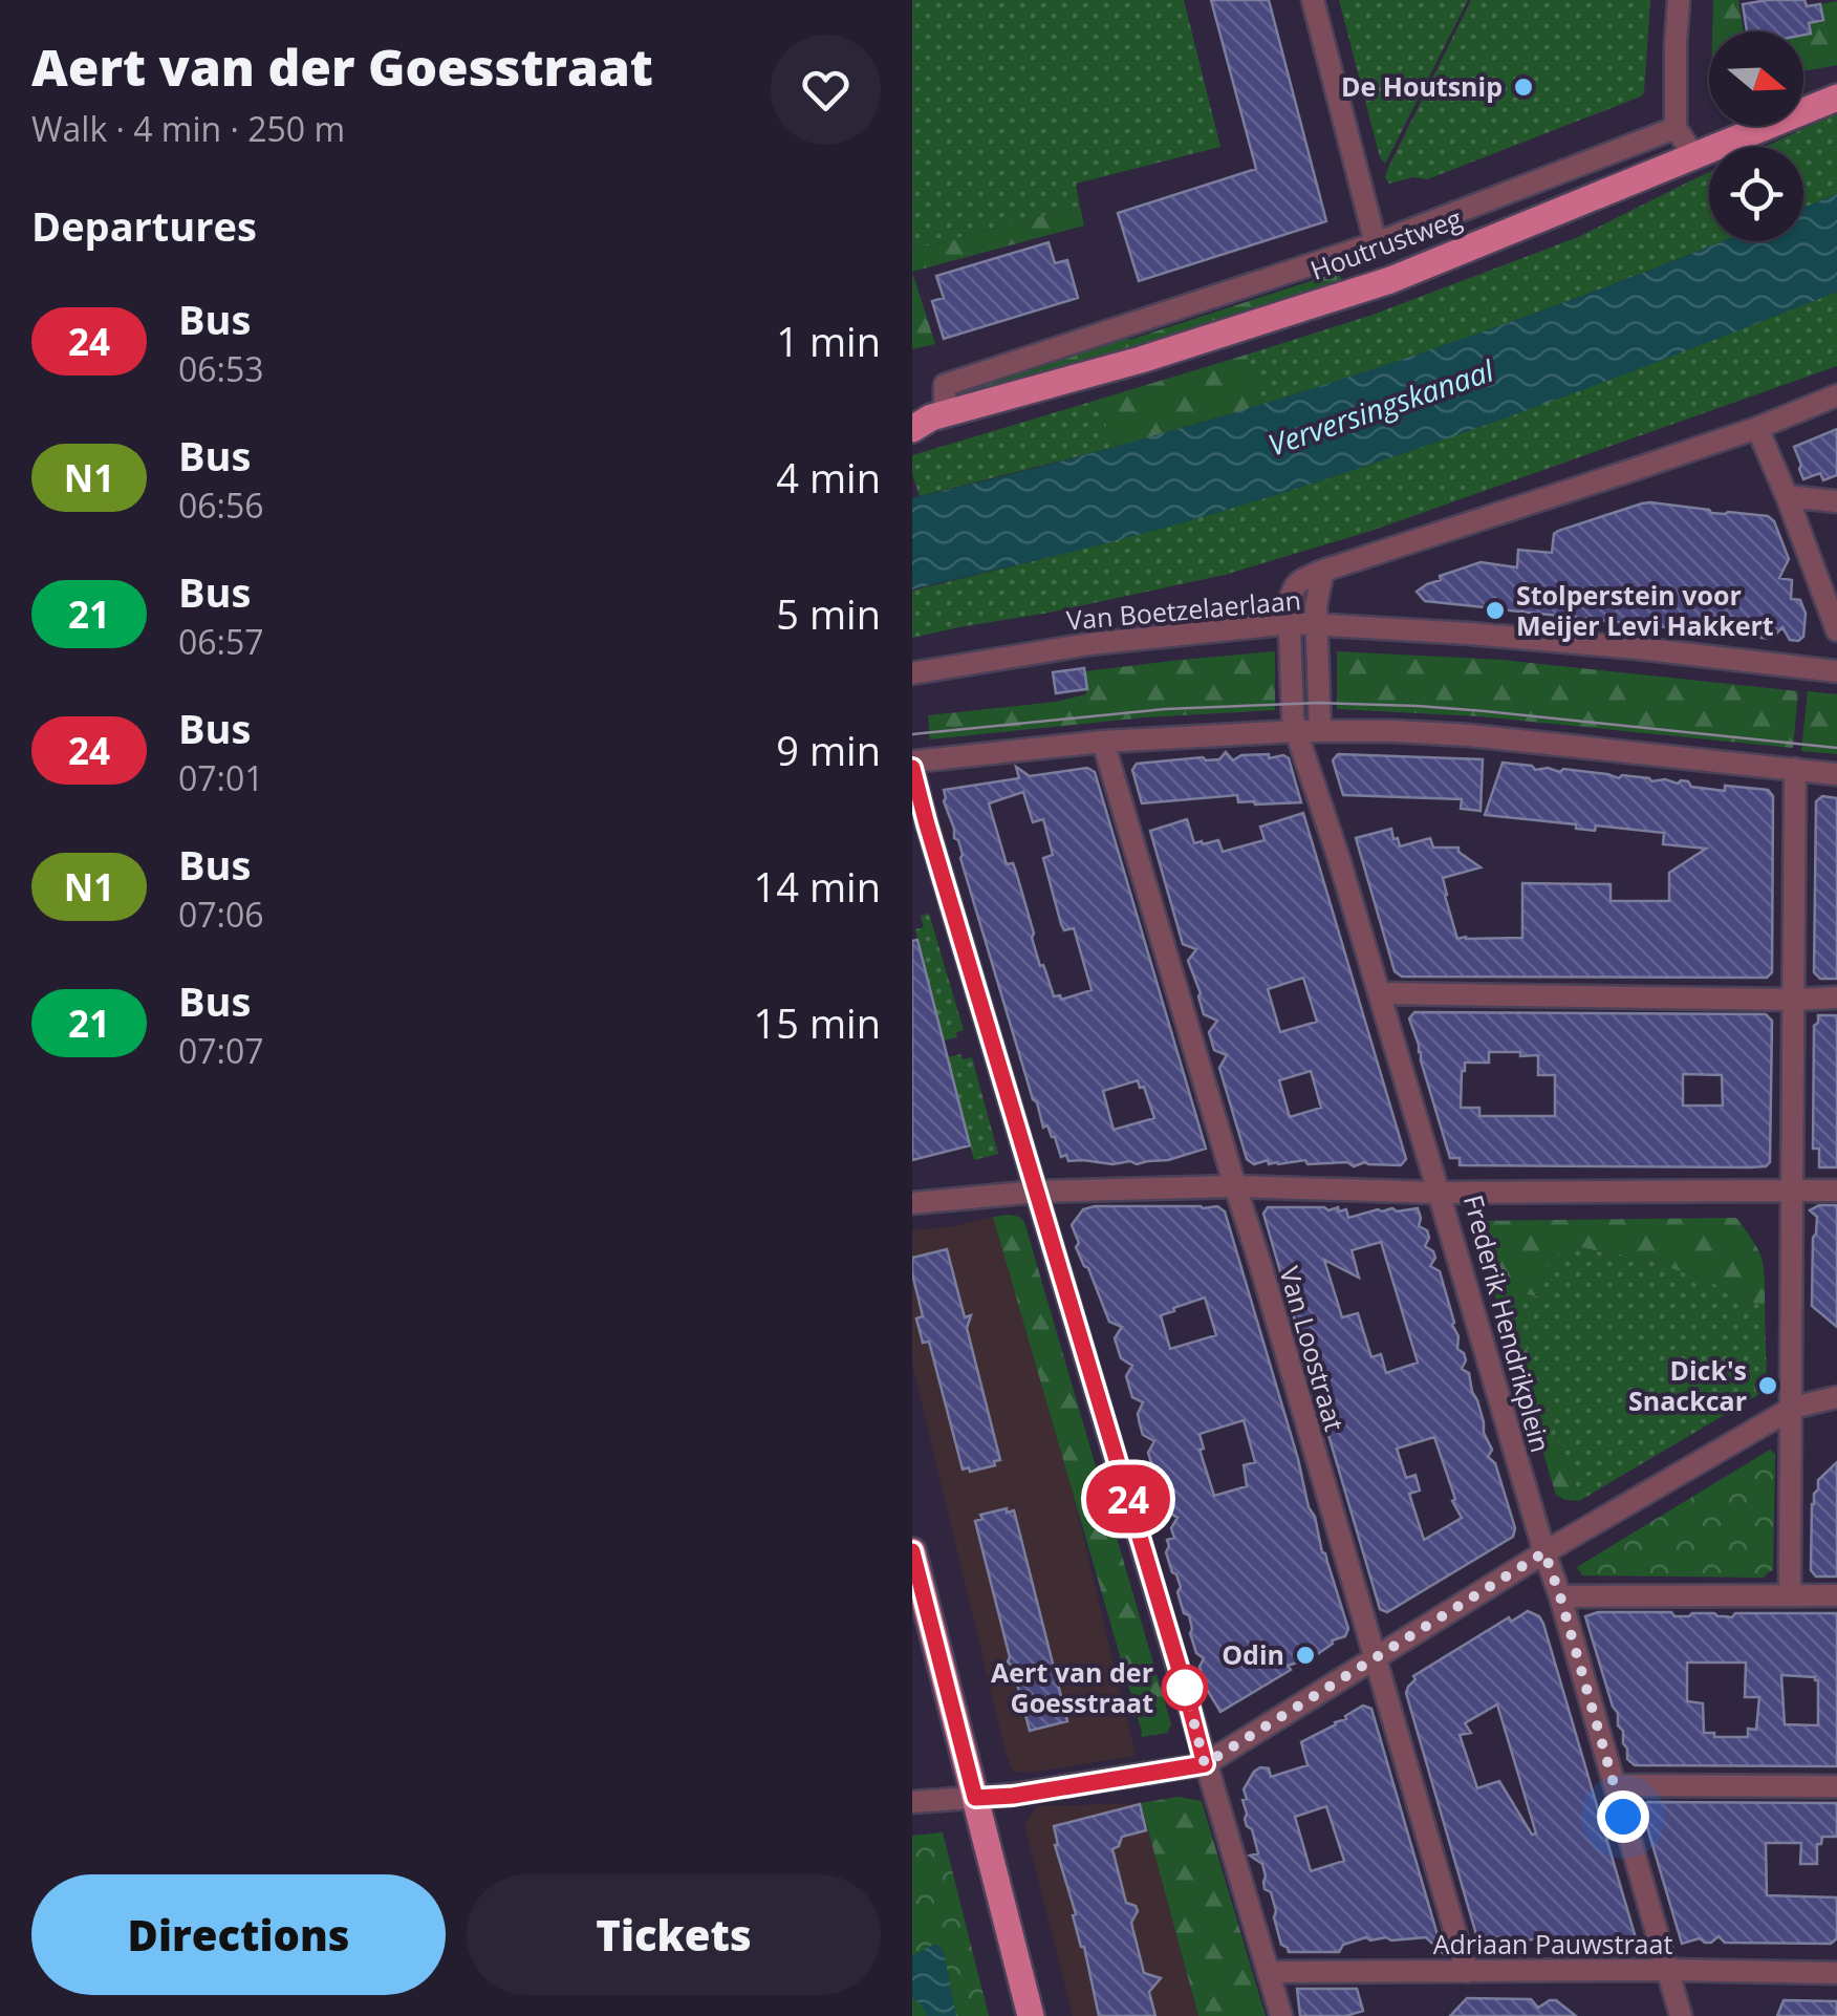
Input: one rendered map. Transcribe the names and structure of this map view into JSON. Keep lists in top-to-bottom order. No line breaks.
{"streets":{"main road":["Houtrustweg"],"street":["Van Boetzelaerlaan","Frederik Hendrikplein","Van Loostraat","Adriaan Pauwstraat"]},"crossings":[["Frederik Hendrikplein","Adriaan Pauwstraat"],["Van Loostraat","Adriaan Pauwstraat"]],"water":["Verversingskanaal"],"places":["De Houtsnip","Stolperstein voor Meijer Levi Hakkert","Dick's Snackcar","Odin","Aert van der Goesstraat"],"lines":["bus line 24"],"north":"right","page":{"heading":[["Aert van der Goesstraat","Walk · 4 min · 250 m"],"Departures"],"on_map":"24","list":[{"mark":"24","name":"Bus","note":"06:53","value":"1 min"},{"mark":"N1","name":"Bus","note":"06:56","value":"4 min"},{"mark":"21","name":"Bus","note":"06:57","value":"5 min"},{"mark":"24","name":"Bus","note":"07:01","value":"9 min"},{"mark":"N1","name":"Bus","note":"07:06","value":"14 min"},{"mark":"21","name":"Bus","note":"07:07","value":"15 min"}],"buttons":["Directions","Tickets"]}}
